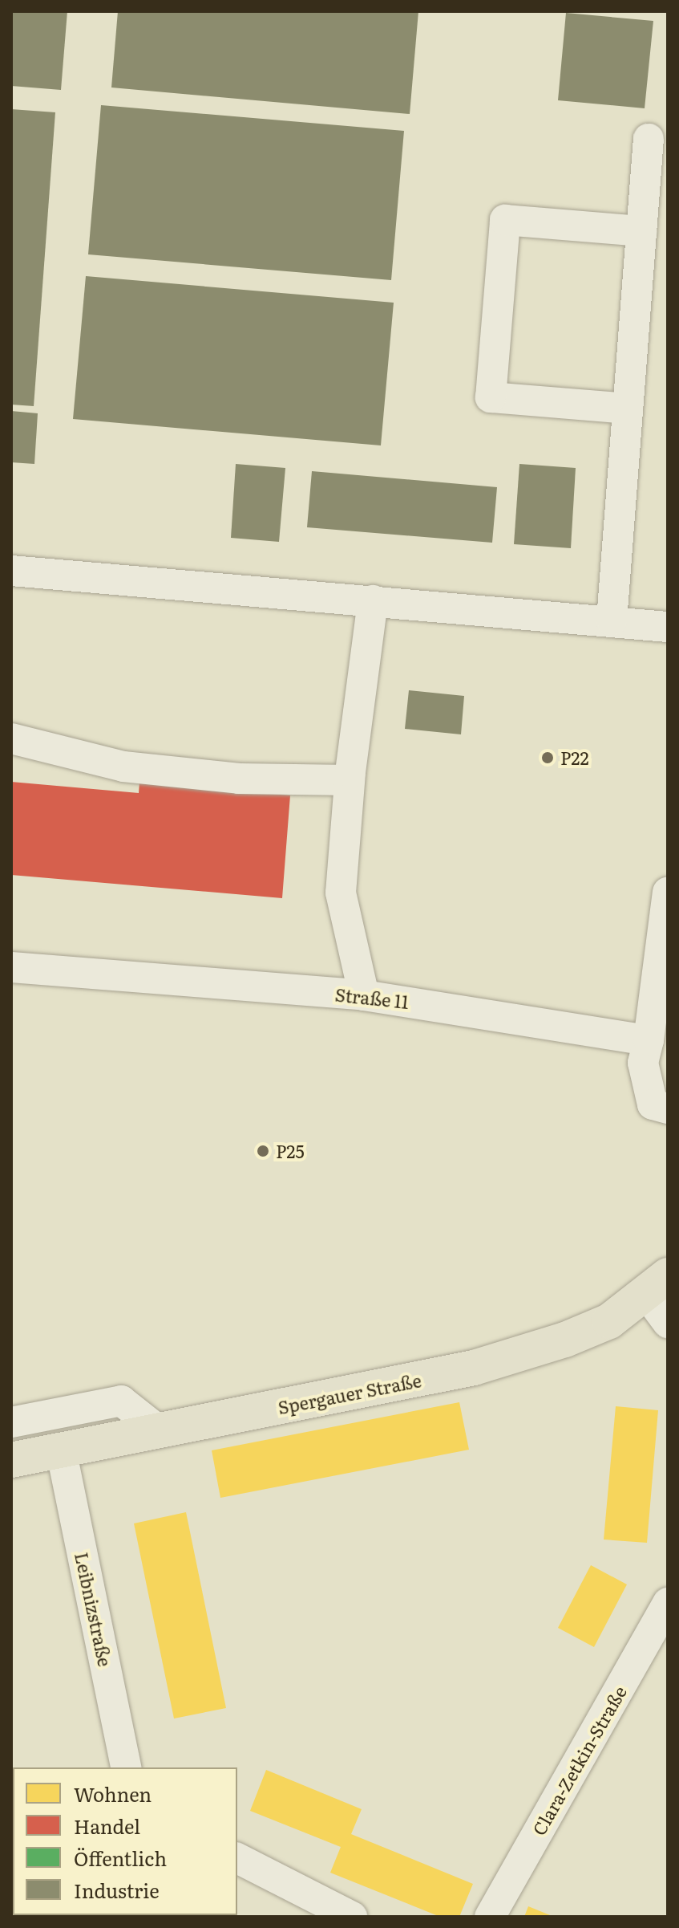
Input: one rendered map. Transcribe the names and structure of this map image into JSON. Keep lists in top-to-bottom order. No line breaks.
{"streets":{"main road":["Spergauer Straße"],"street":["Straße 11","Leibnizstraße","Clara-Zetkin-Straße"]},"crossings":[["Spergauer Straße","Leibnizstraße"]],"places":["P22","P25"],"legend":["Wohnen","Handel","Öffentlich","Industrie"]}
